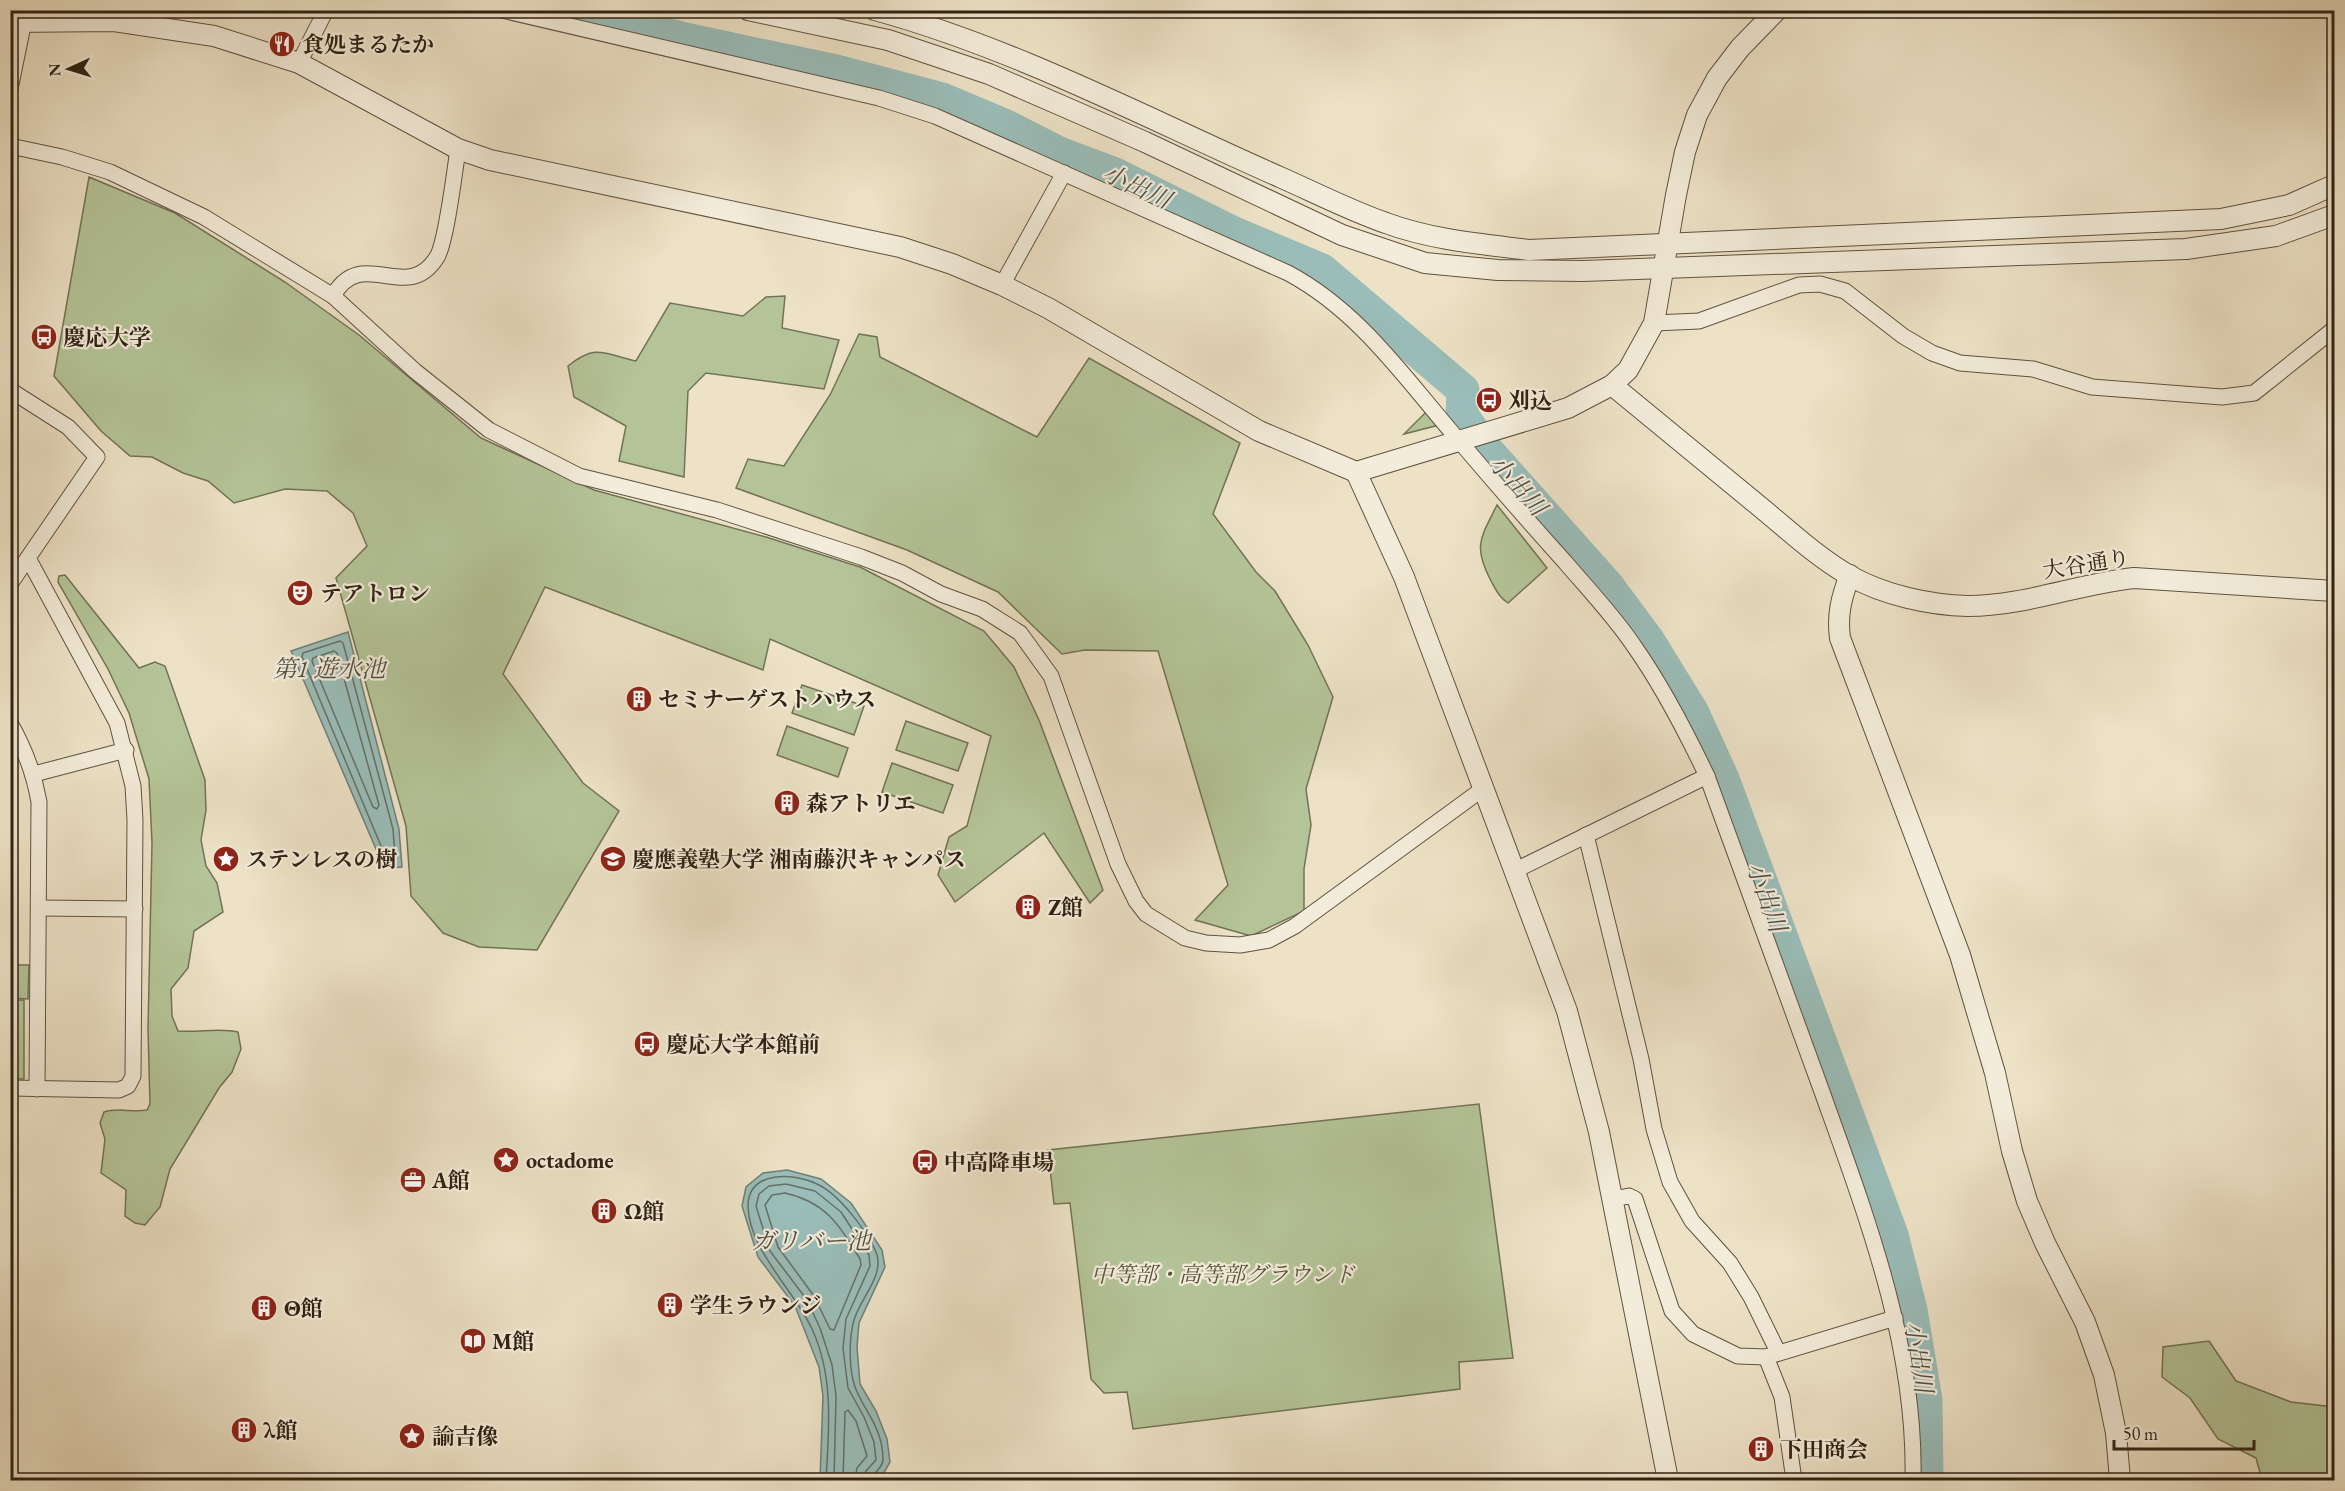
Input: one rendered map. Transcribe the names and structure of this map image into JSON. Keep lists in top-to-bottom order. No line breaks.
{"streets":{"street":["大谷通り"]},"water":["小出川","第1 遊水池","ガリバー池"],"parks":["中等部・高等部グラウンド"],"places":{"restaurant":["食処まるたか"],"bus stop":["慶応大学","刈込","慶応大学本館前","中高降車場"],"theatre":["テアトロン"],"building":["セミナーゲストハウス","森アトリエ","Ζ館","Ω館","学生ラウンジ","Θ館","λ館","下田商会"],"place":["ステンレスの樹","octadome","諭吉像"],"school or university":["慶應義塾大学 湘南藤沢キャンパス"],"office":["A館"],"library":["Μ館"]},"scale_bar":"50 m","north":"left"}
